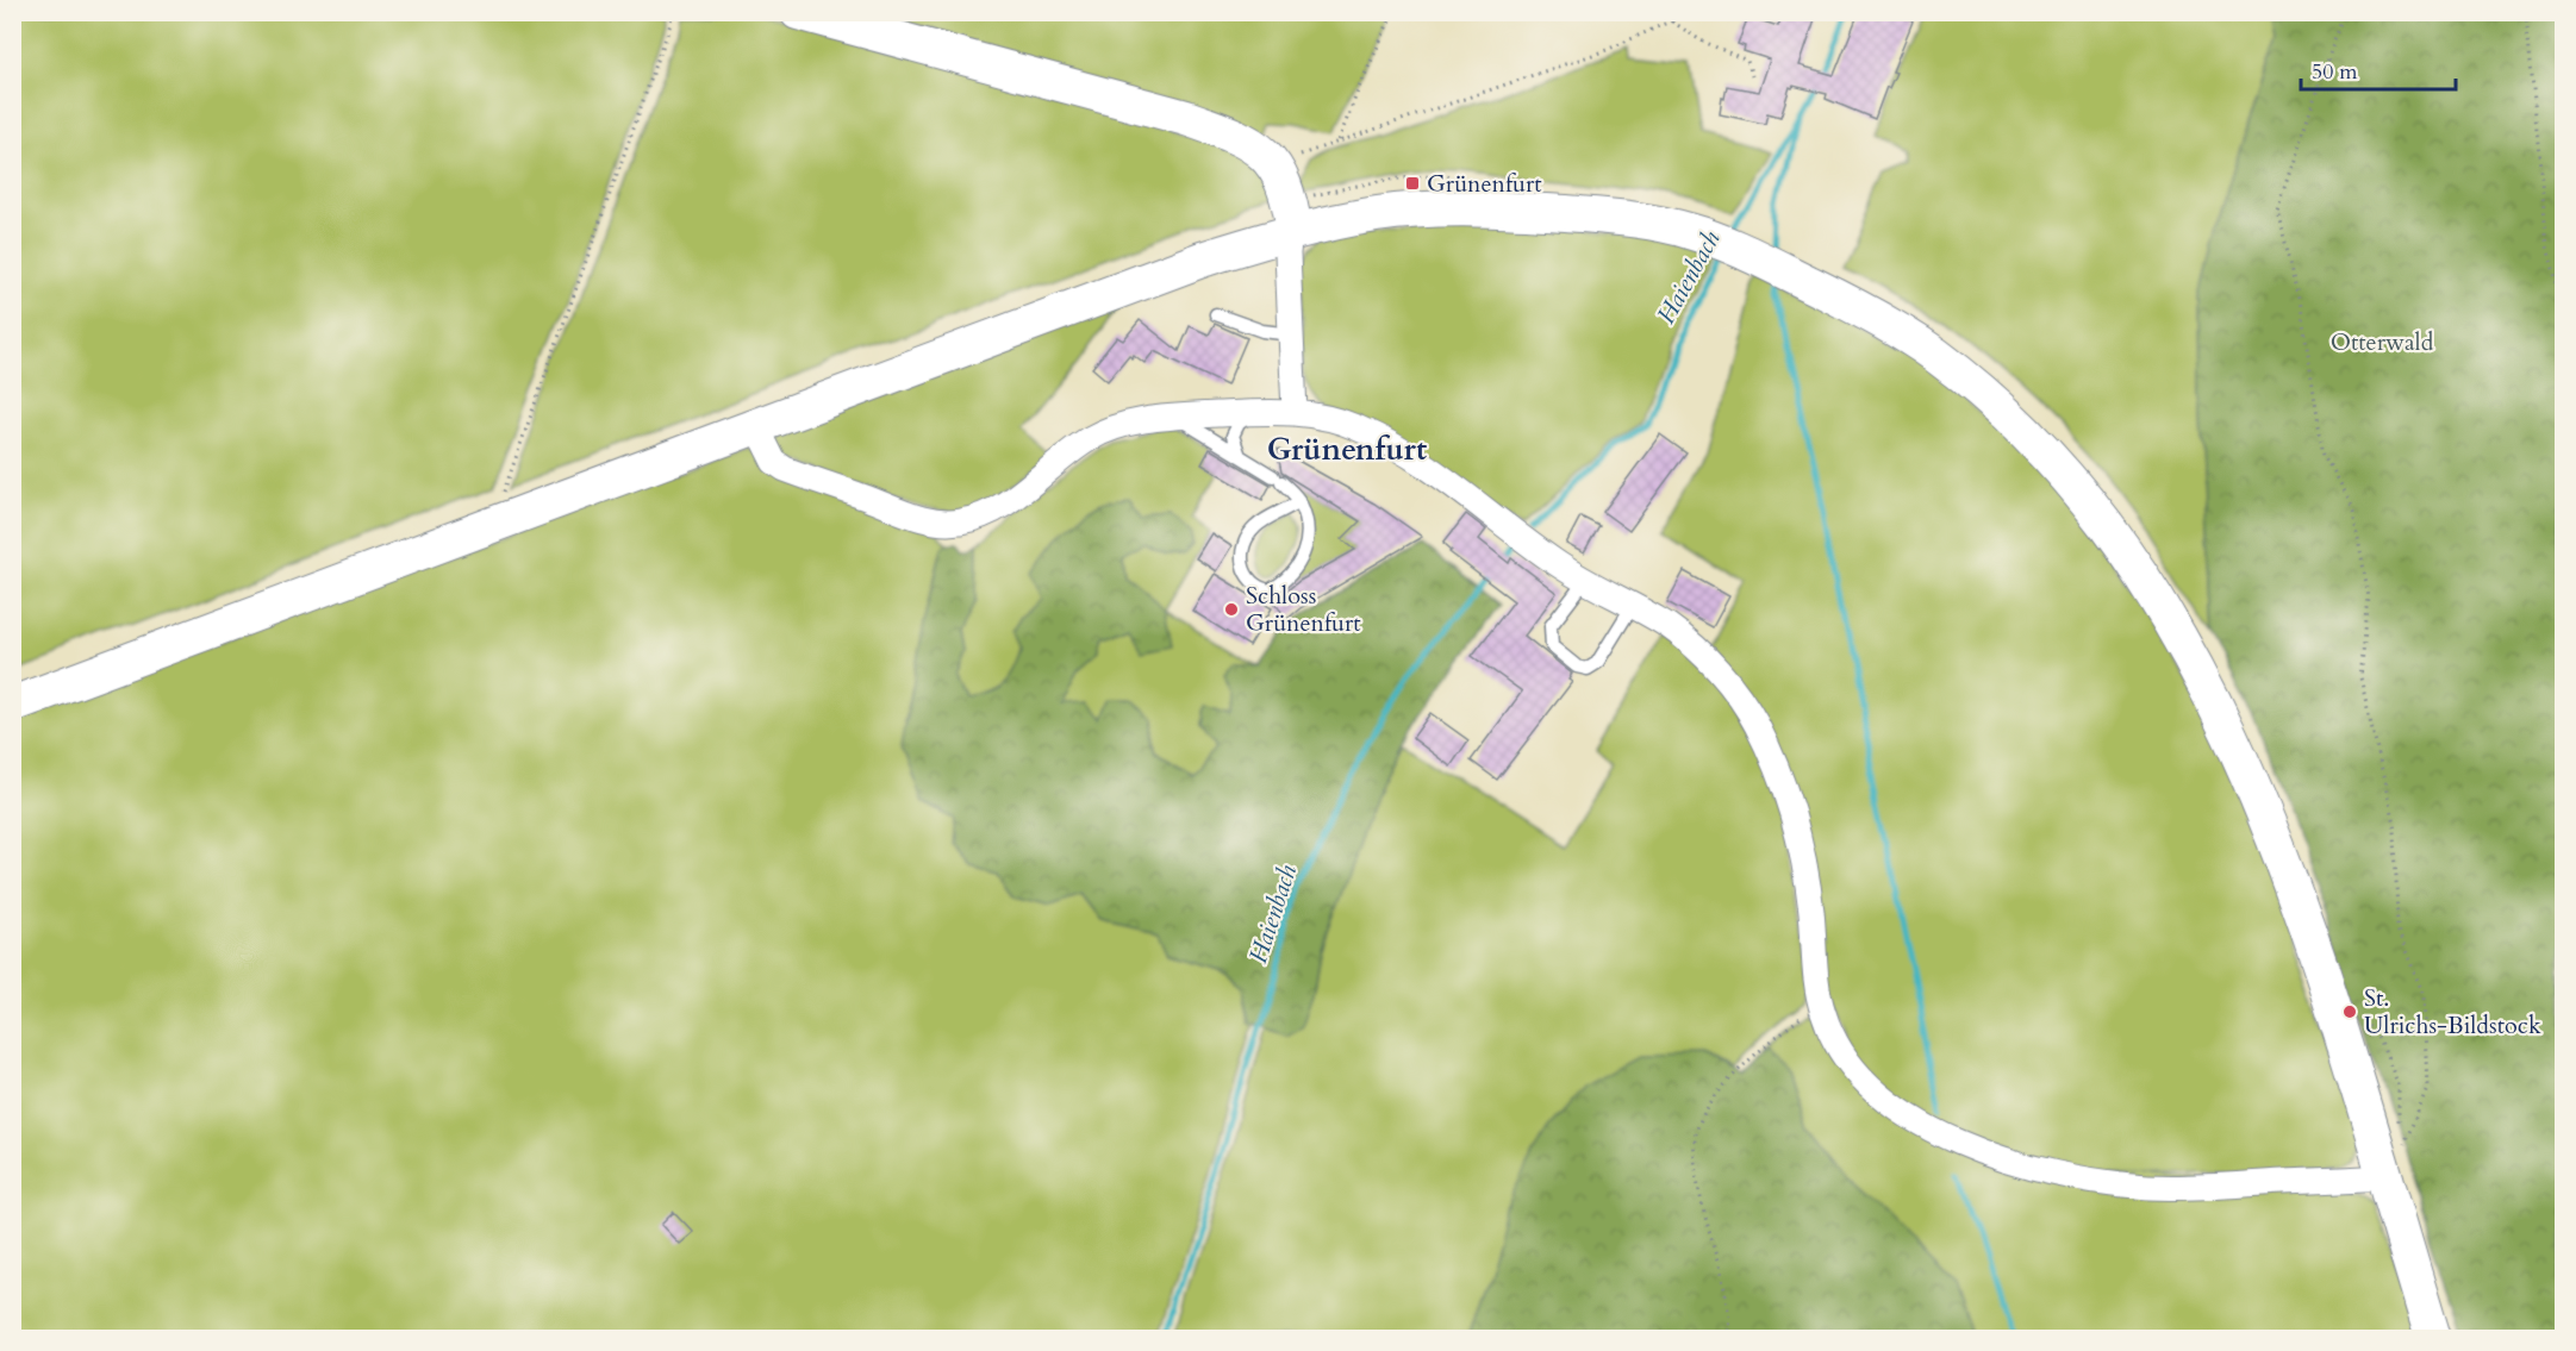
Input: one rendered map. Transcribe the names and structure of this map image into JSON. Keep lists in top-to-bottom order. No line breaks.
{"districts":["Grünenfurt"],"water":["Haienbach"],"parks":["Otterwald"],"places":{"transit":["Grünenfurt"],"other":["Schloss Grünenfurt","St. Ulrichs-Bildstock"]},"scale_bar":"50 m"}
